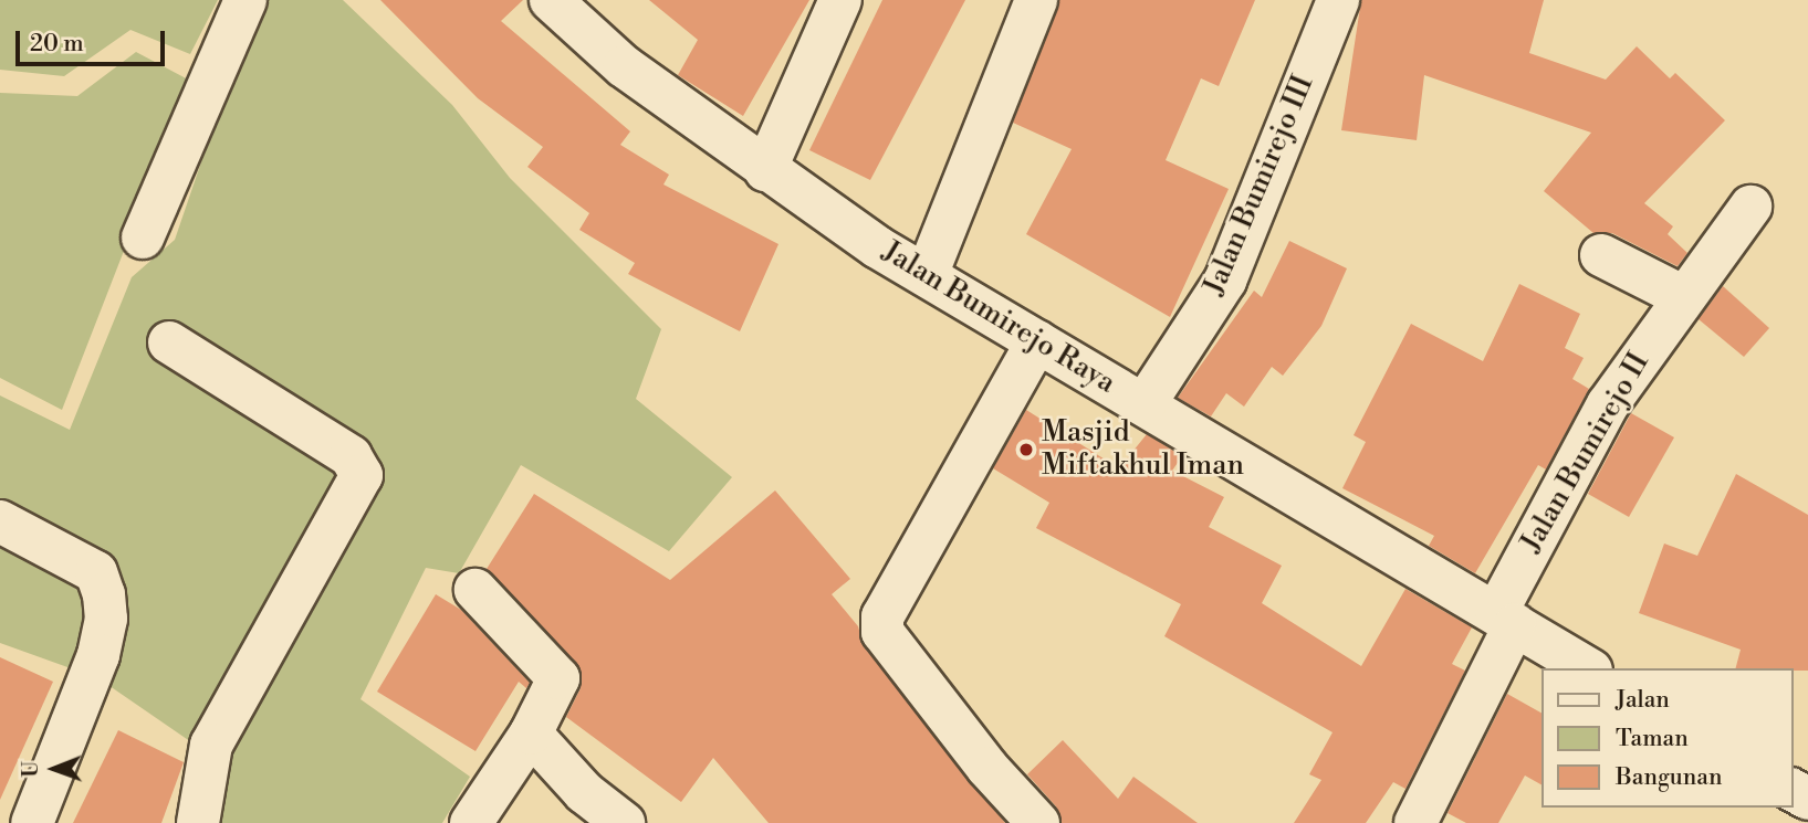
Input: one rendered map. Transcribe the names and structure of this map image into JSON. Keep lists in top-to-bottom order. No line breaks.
{"streets":{"street":["Jalan Bumirejo III","Jalan Bumirejo Raya","Jalan Bumirejo II"]},"crossings":[["Jalan Bumirejo III","Jalan Bumirejo Raya"],["Jalan Bumirejo Raya","Jalan Bumirejo II"]],"places":["Masjid Miftakhul Iman"],"legend":["Jalan","Taman","Bangunan"],"scale_bar":"20 m","north":"left"}
